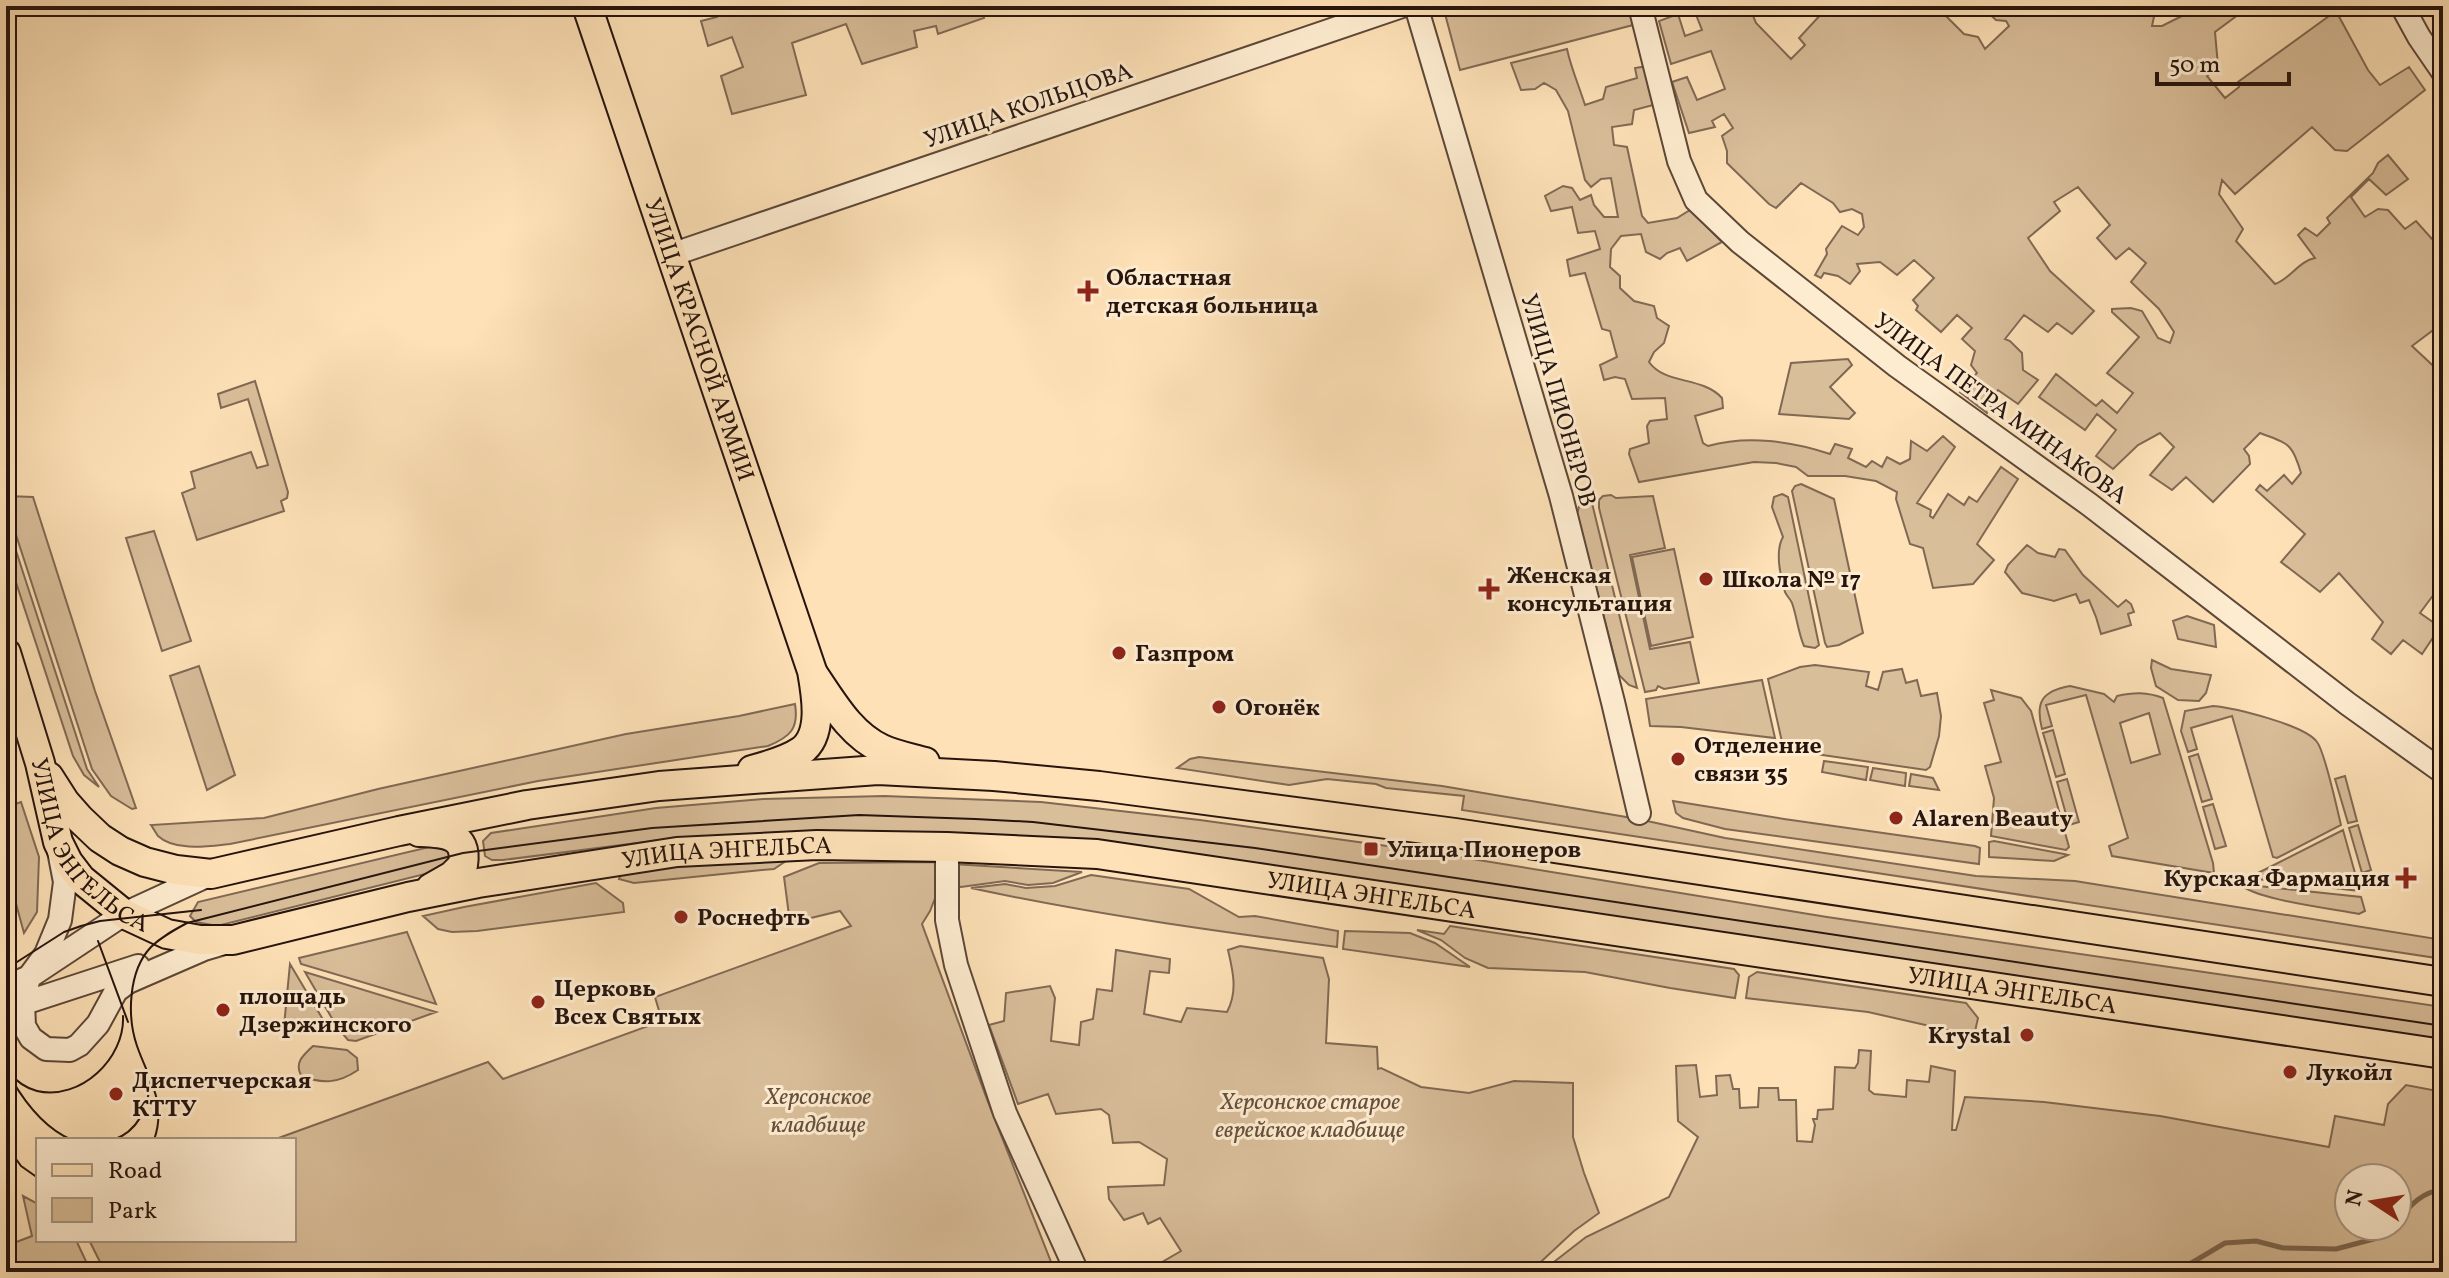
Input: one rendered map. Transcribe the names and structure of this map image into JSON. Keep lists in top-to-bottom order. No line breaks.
{"streets":{"main road":["УЛИЦА КРАСНОЙ АРМИИ","УЛИЦА ЭНГЕЛЬСА"],"street":["УЛИЦА КОЛЬЦОВА","УЛИЦА ПИОНЕРОВ","УЛИЦА ПЕТРА МИНАКОВА"]},"crossings":[["УЛИЦА КОЛЬЦОВА","УЛИЦА КРАСНОЙ АРМИИ"]],"parks":["Херсонское кладбище","Херсонское старое еврейское кладбище"],"places":{"health":["Областная детская больница","Женская консультация","Курская Фармация"],"other":["Школа № 17","Газпром","Огонёк","Отделение связи 35","Alaren Beauty","Роснефть","Церковь Всех Святых","площадь Дзержинского","Krystal","Лукойл","Диспетчерская КТТУ"],"transit":["Улица Пионеров"]},"legend":["Road","Park"],"scale_bar":"50 m","north":"left"}
